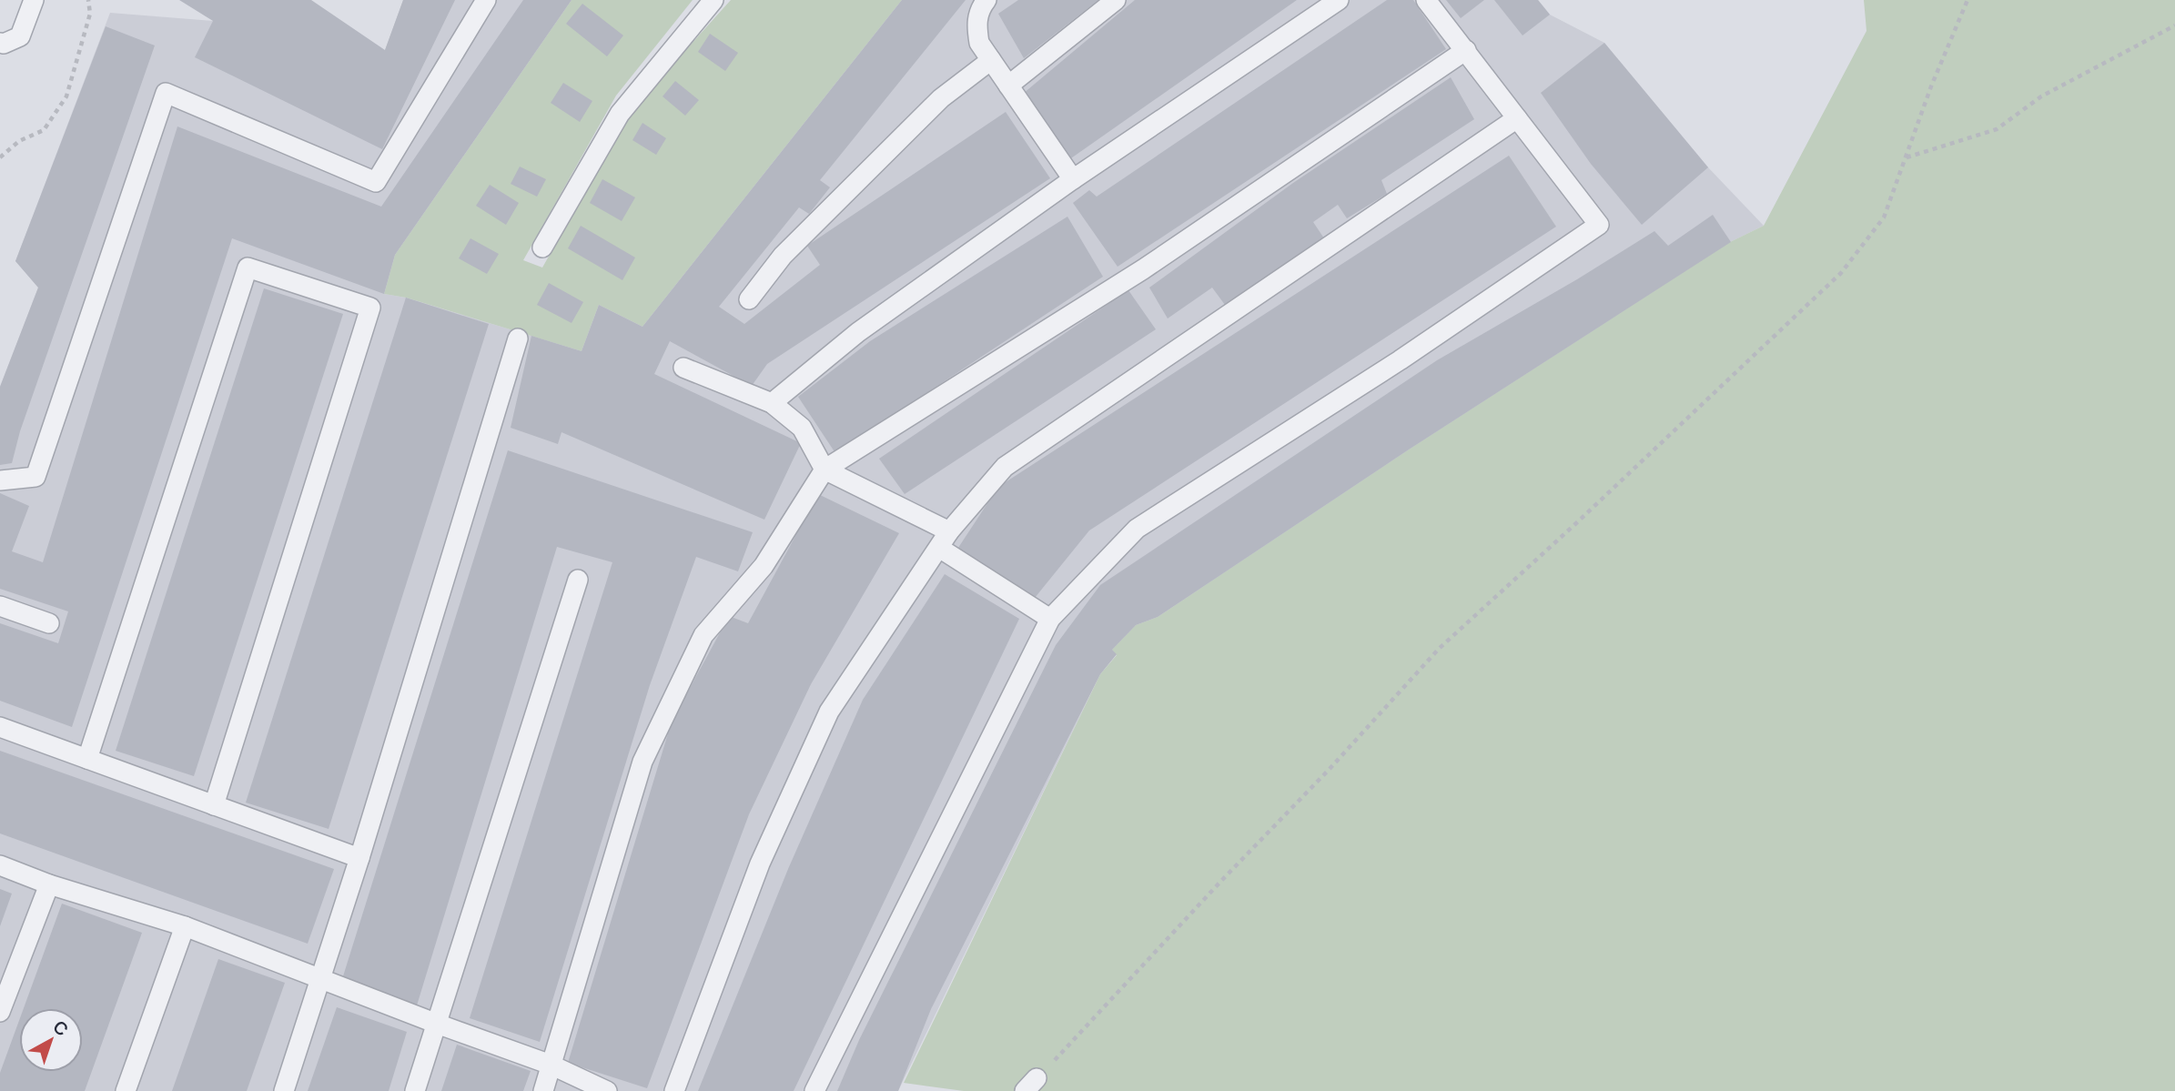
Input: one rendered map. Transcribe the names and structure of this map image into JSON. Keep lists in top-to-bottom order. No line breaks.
{"north":"top right"}
